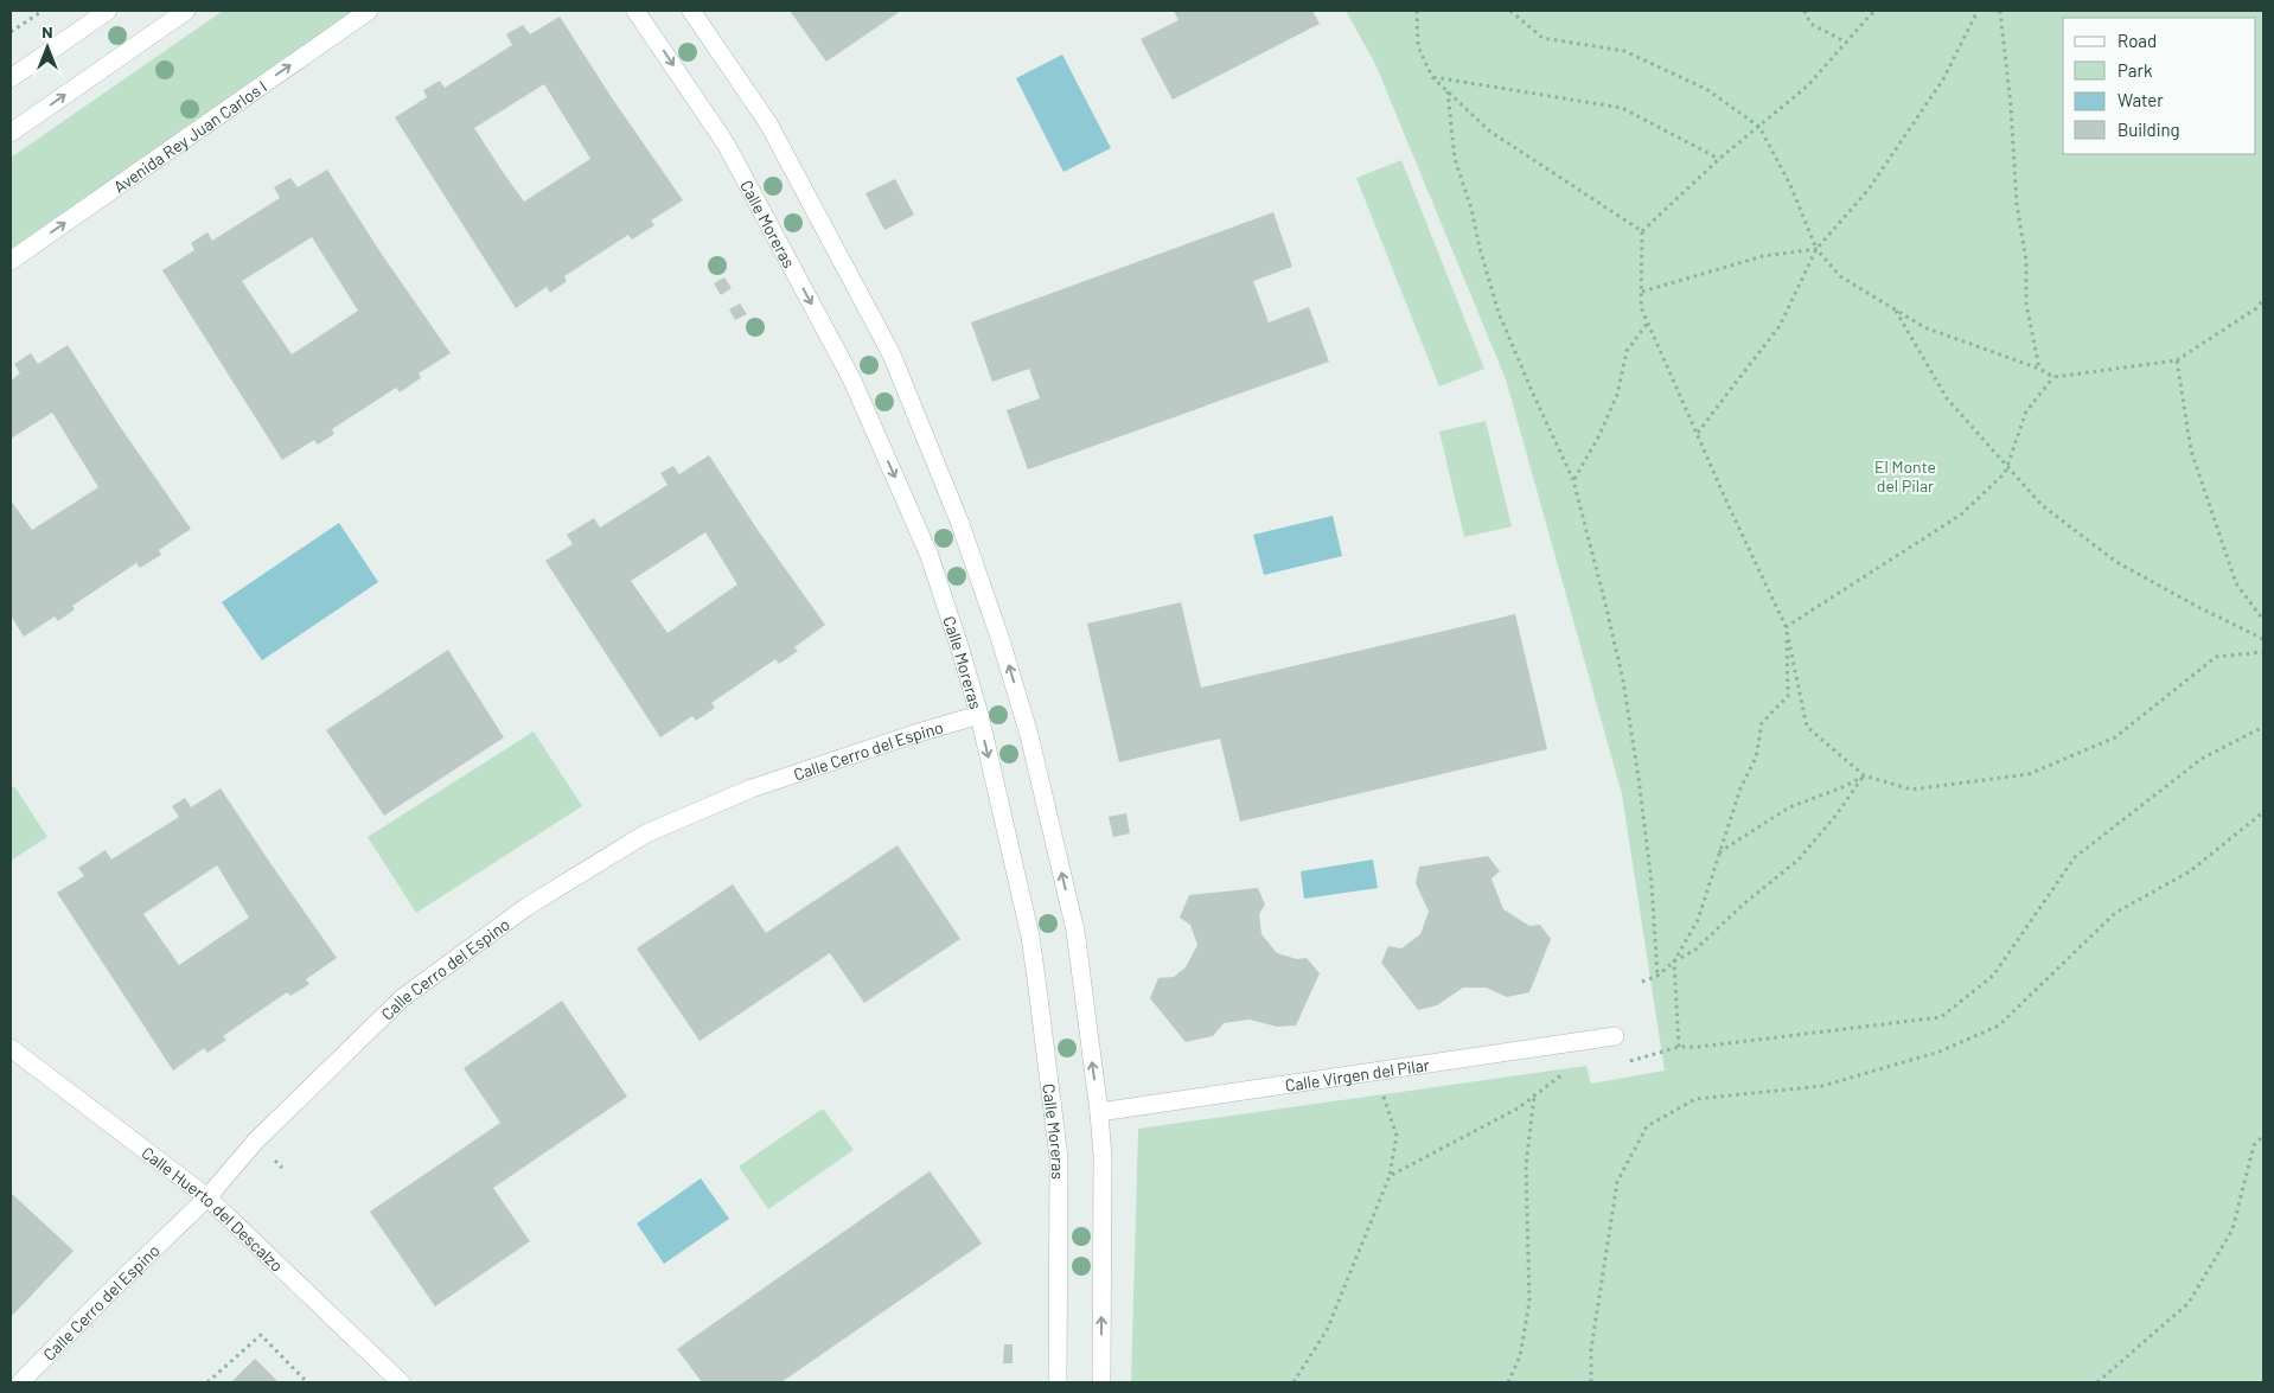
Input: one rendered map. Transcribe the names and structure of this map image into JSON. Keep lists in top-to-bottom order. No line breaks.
{"streets":{"street":["Avenida Rey Juan Carlos I","Calle Moreras","Calle Cerro del Espino","Calle Virgen del Pilar","Calle Huerto del Descalzo"]},"crossings":[["Calle Moreras","Calle Cerro del Espino"],["Calle Cerro del Espino","Calle Huerto del Descalzo"]],"parks":["El Monte del Pilar"],"legend":["Road","Park","Water","Building"],"north":"top"}
